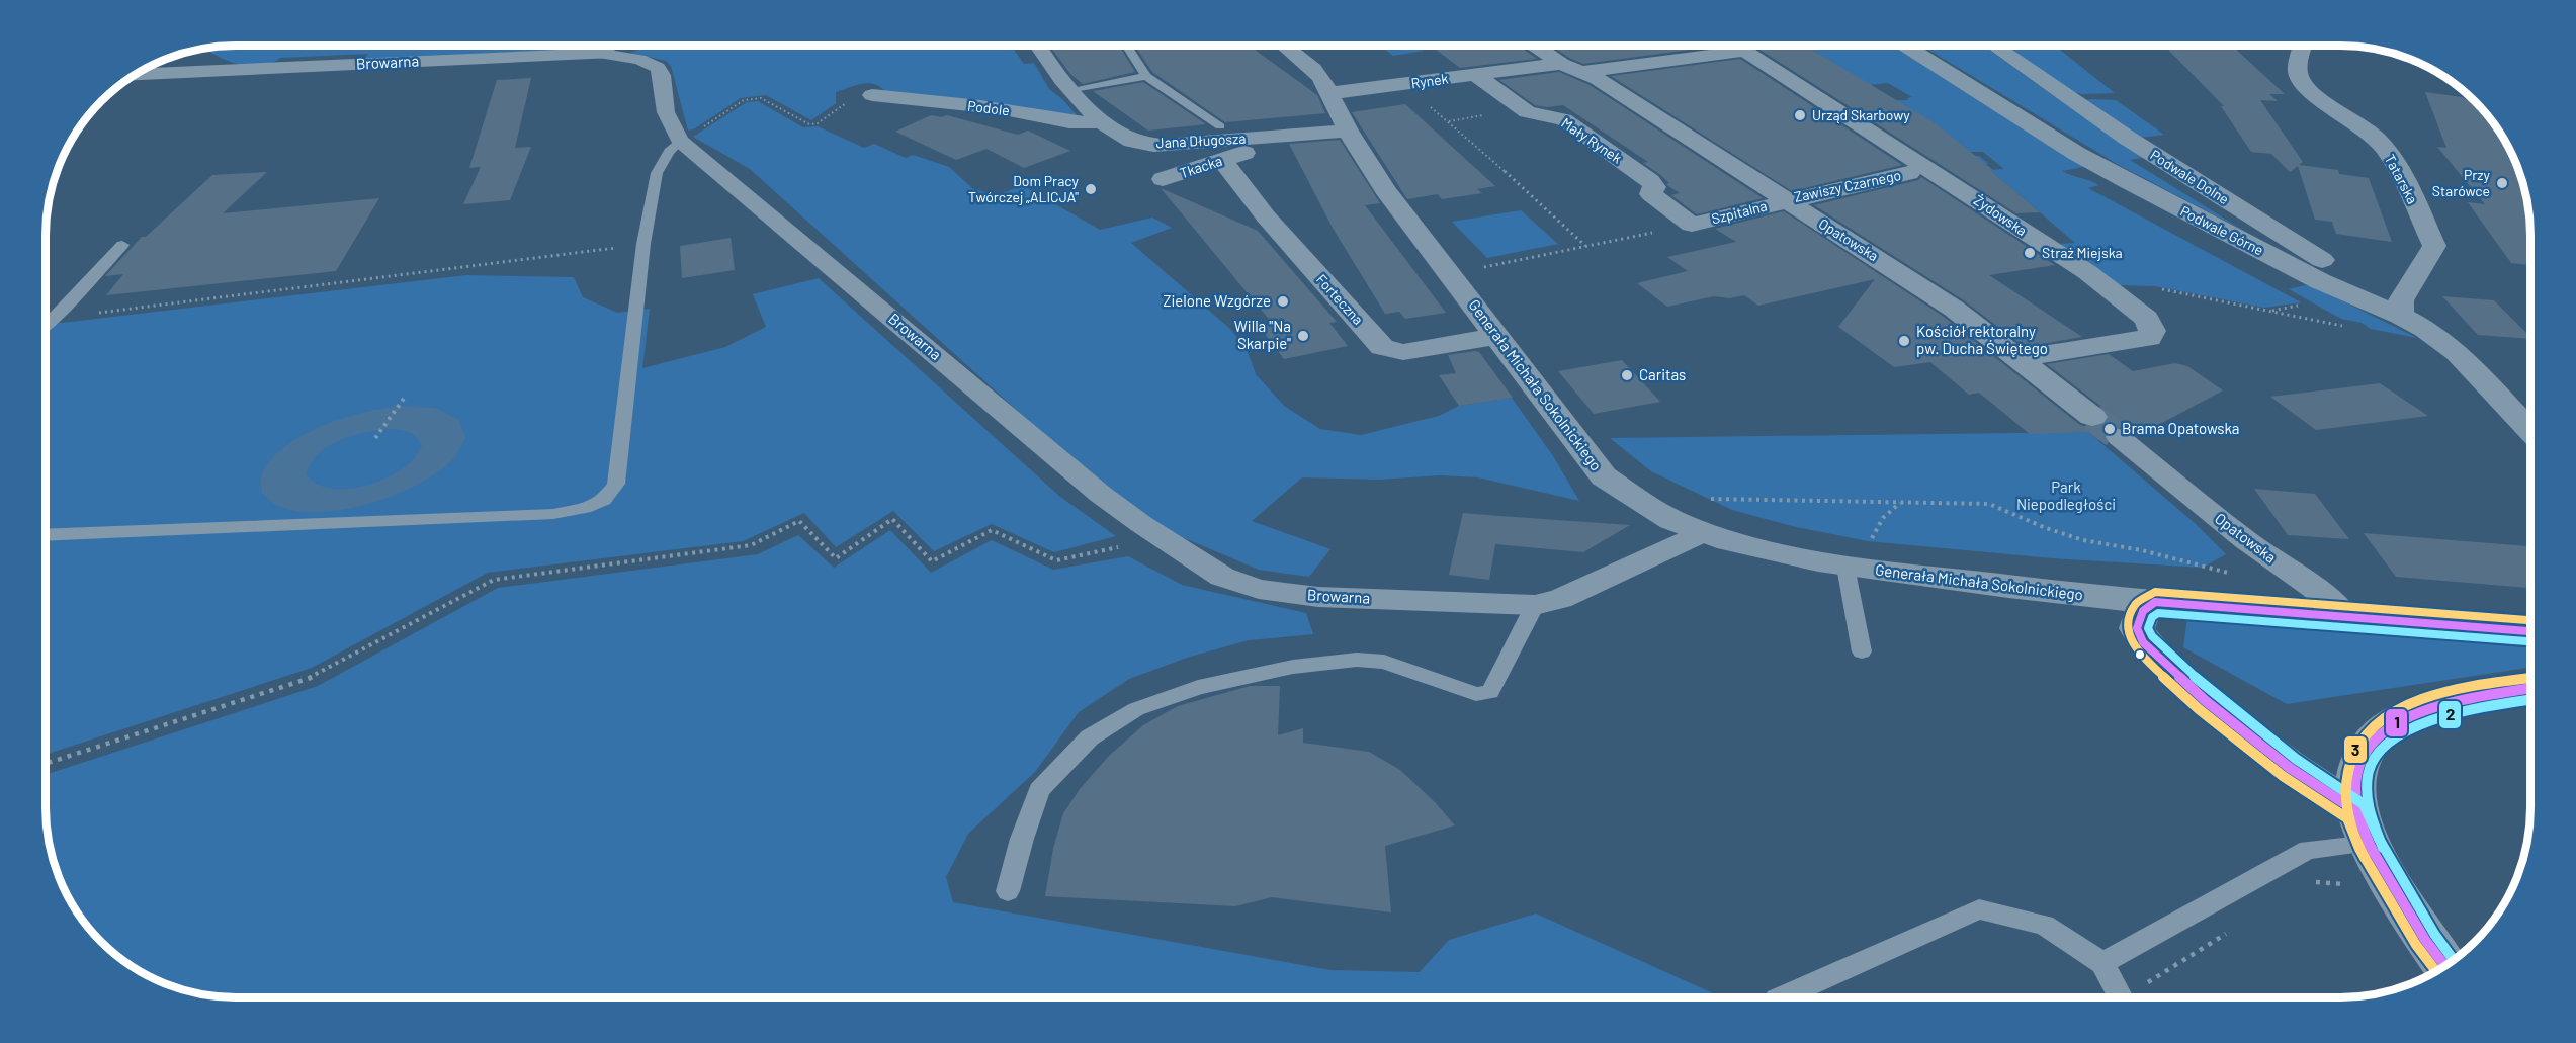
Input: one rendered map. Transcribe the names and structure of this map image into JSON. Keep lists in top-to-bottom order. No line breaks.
{"streets":{"street":["Browarna","Rynek","Podole","Jana Długosza","Mały Rynek","Tkacka","Podwale Dolne","Tatarska","Zawiszy Czarnego","Szpitalna","Żydowska","Podwale Górne","Opatowska","Forteczna","Generała Michała Sokolnickiego"]},"crossings":[["Browarna","Generała Michała Sokolnickiego"],["Rynek","Mały Rynek"],["Rynek","Żydowska"],["Rynek","Opatowska"],["Rynek","Generała Michała Sokolnickiego"],["Podole","Jana Długosza"],["Jana Długosza","Tkacka"],["Jana Długosza","Generała Michała Sokolnickiego"],["Mały Rynek","Szpitalna"],["Tkacka","Forteczna"],["Podwale Dolne","Tatarska"],["Podwale Dolne","Podwale Górne"],["Tatarska","Podwale Górne"],["Zawiszy Czarnego","Szpitalna"],["Zawiszy Czarnego","Opatowska"],["Szpitalna","Opatowska"],["Żydowska","Opatowska"],["Opatowska","Generała Michała Sokolnickiego"],["Forteczna","Generała Michała Sokolnickiego"]],"parks":["Park Niepodległości"],"places":["Urząd Skarbowy","Przy Starówce","Dom Pracy Twórczej „ALICJA\"","Straż Miejska","Zielone Wzgórze","Willa \"Na Skarpie\"","Kościół rektoralny pw. Ducha Świętego","Caritas","Brama Opatowska"],"lines":["transit line 3","transit line 1","transit line 2"]}
